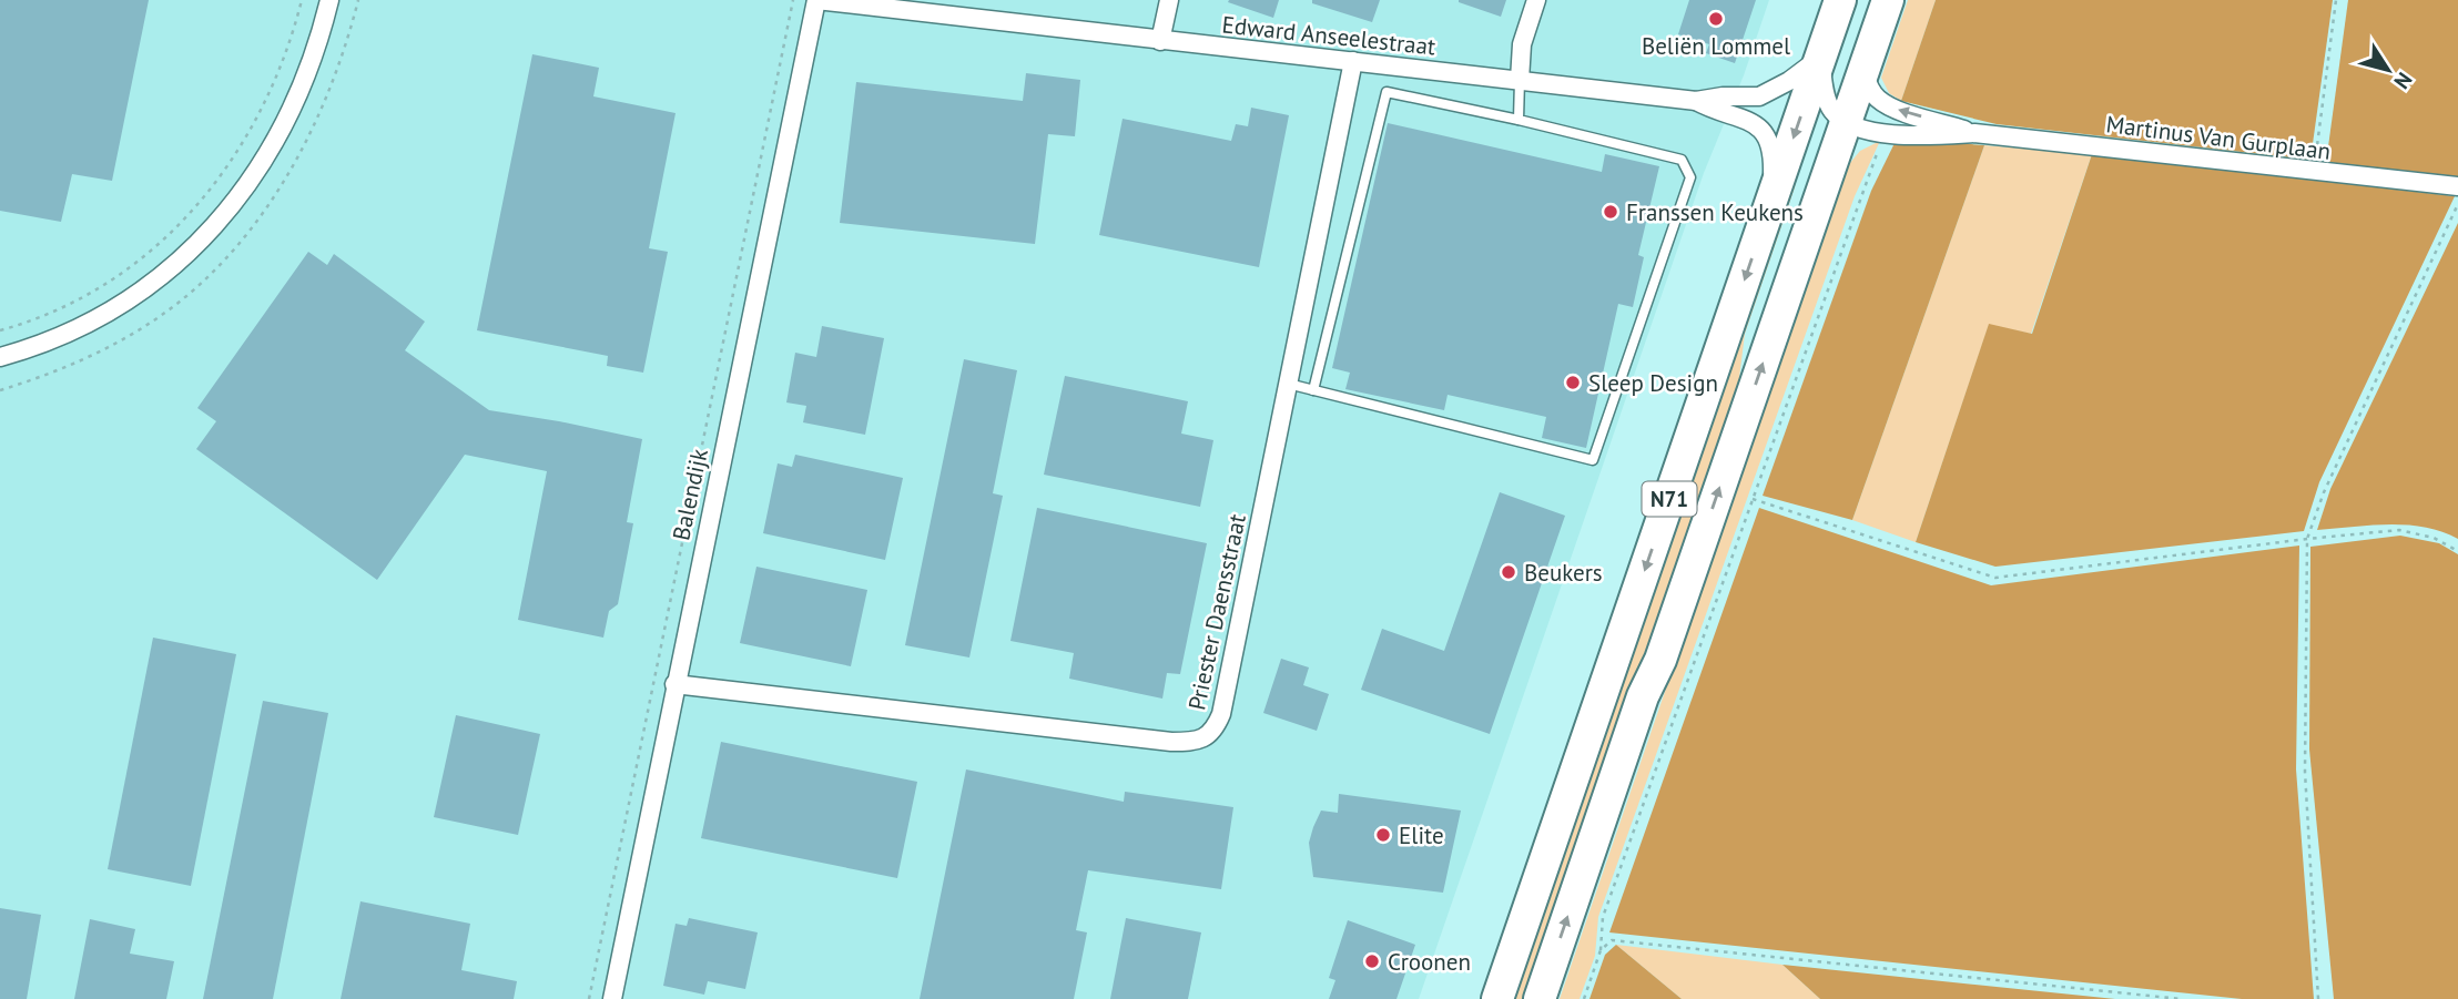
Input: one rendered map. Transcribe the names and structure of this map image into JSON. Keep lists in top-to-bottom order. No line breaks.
{"streets":{"highway":["N71"],"street":["Edward Anseelestraat","Martinus Van Gurplaan","Balendijk","Priester Daensstraat"]},"crossings":[["Edward Anseelestraat","Balendijk"],["Edward Anseelestraat","N71"],["Edward Anseelestraat","Priester Daensstraat"],["Martinus Van Gurplaan","N71"],["Balendijk","Priester Daensstraat"]],"places":["Beliën Lommel","Franssen Keukens","Sleep Design","Beukers","Elite","Croonen"],"north":"bottom right"}
